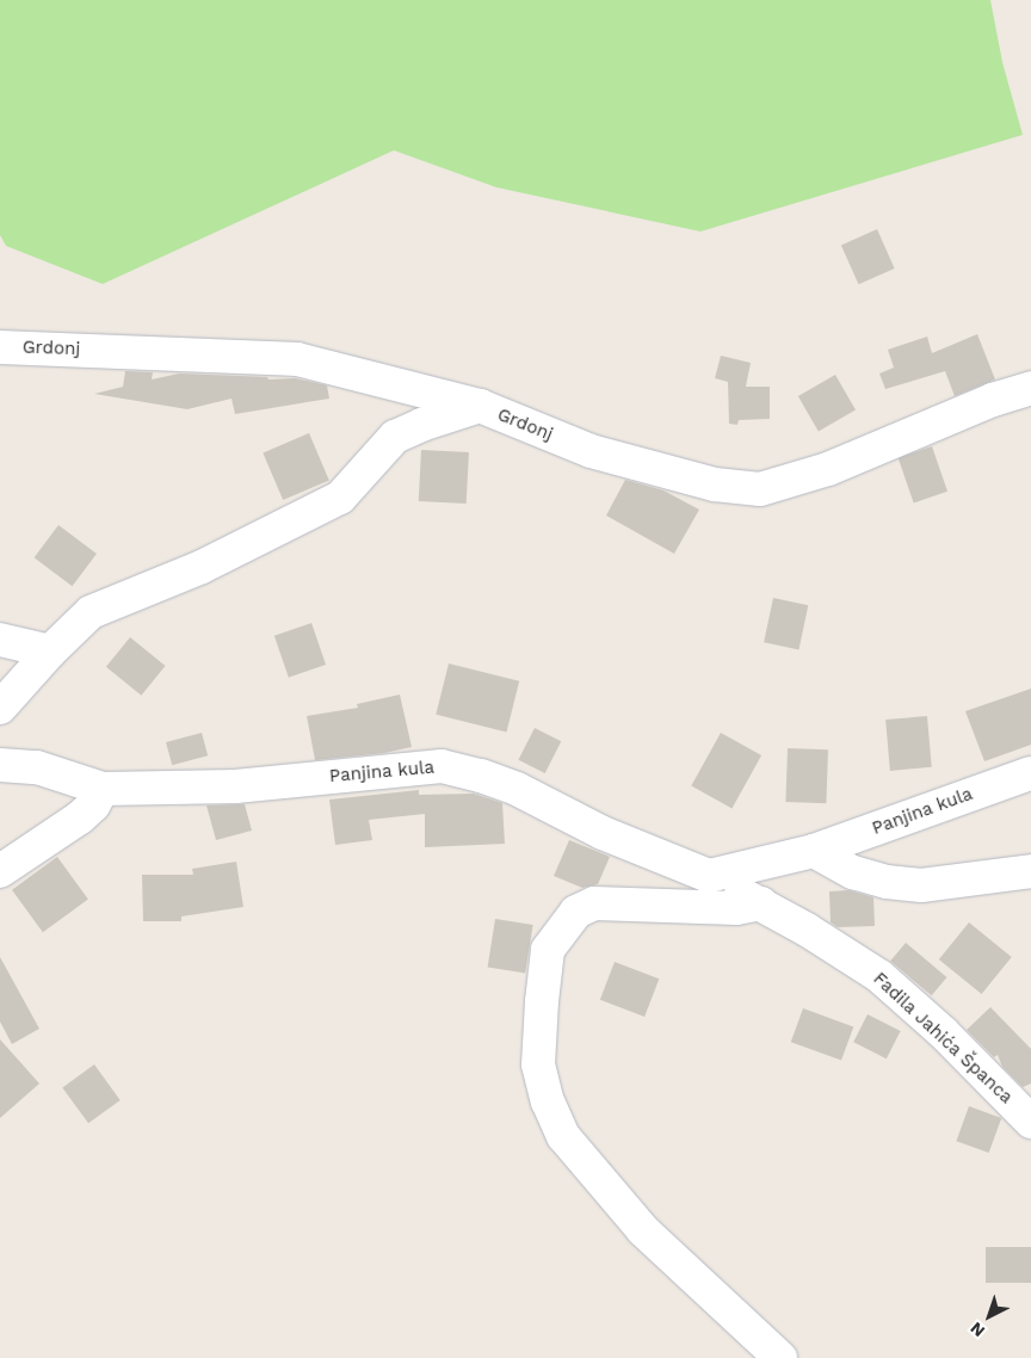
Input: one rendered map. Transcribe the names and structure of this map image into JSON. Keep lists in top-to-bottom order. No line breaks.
{"streets":{"street":["Grdonj","Panjina kula","Fadila Jahića Španca"]},"crossings":[["Panjina kula","Fadila Jahića Španca"]],"north":"bottom left"}
